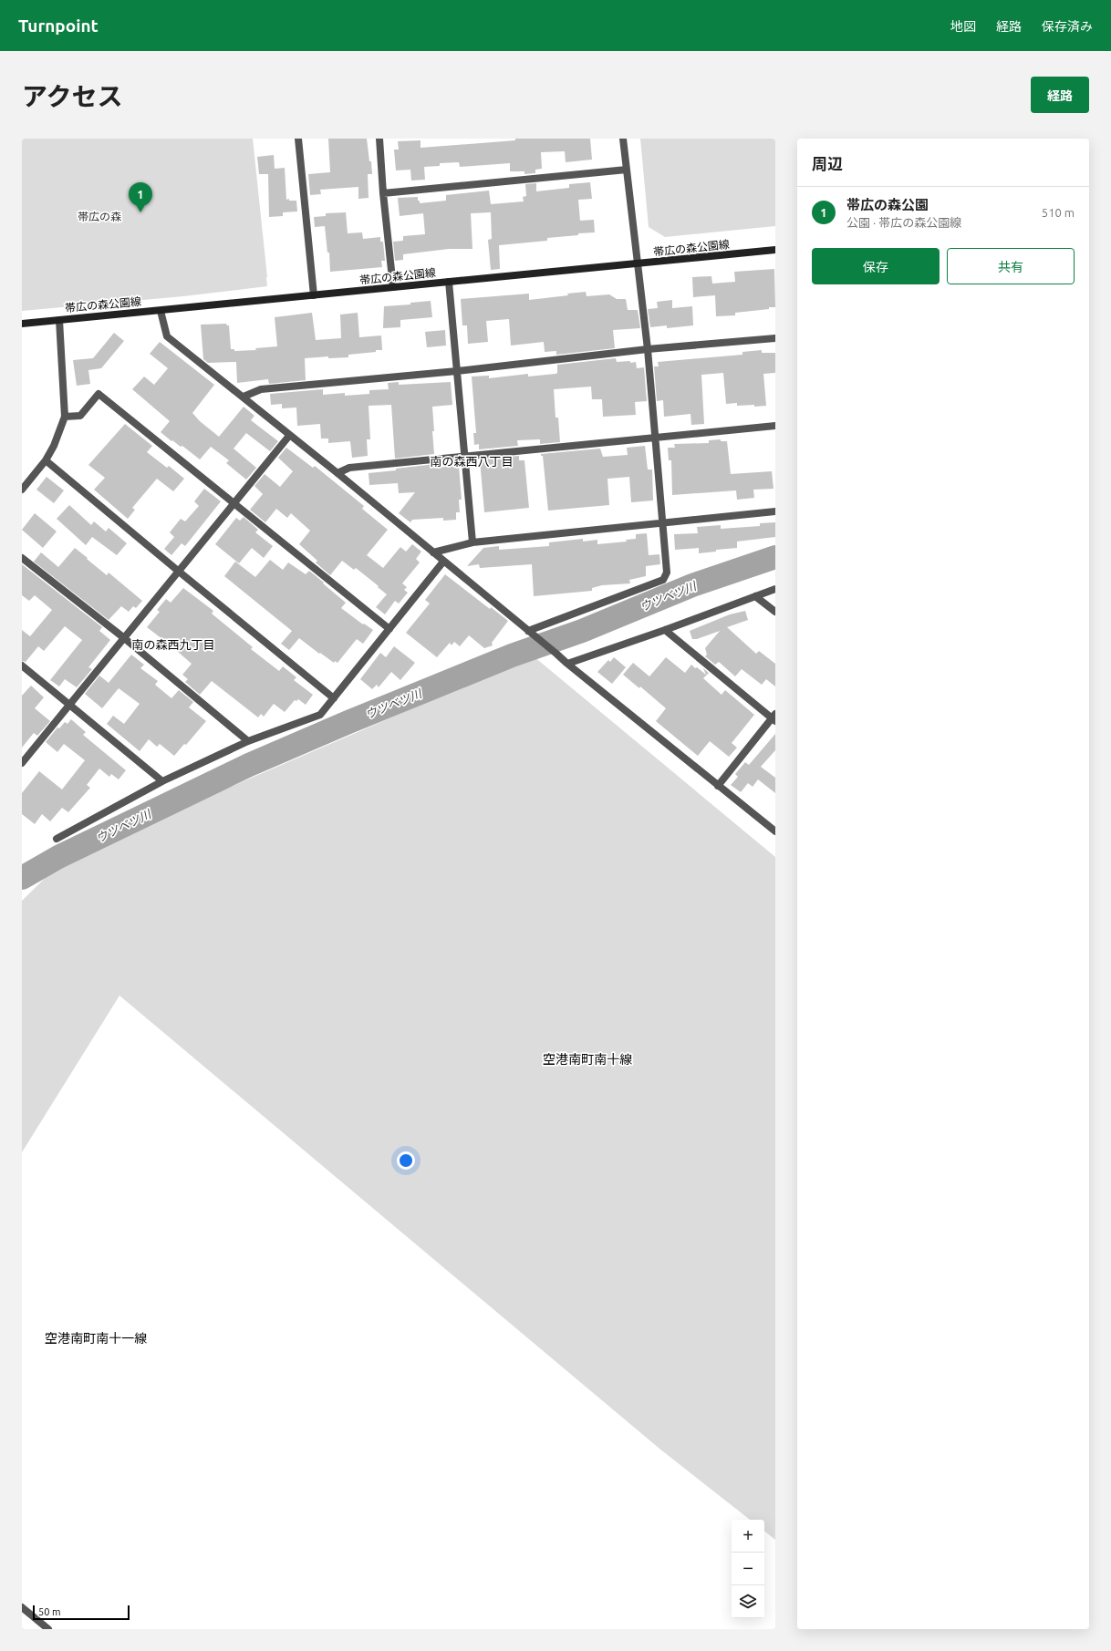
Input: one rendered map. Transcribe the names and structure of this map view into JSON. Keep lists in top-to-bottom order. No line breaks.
{"streets":{"main road":["帯広の森公園線"]},"districts":["南の森西八丁目","南の森西九丁目","空港南町南十線","空港南町南十一線"],"water":["ウツベツ川"],"parks":["帯広の森"],"scale_bar":"50 m","page":{"header":"Turnpoint","nav":["地図","経路","保存済み"],"title":"アクセス","buttons":["経路",["保存","共有"]],"heading":"周辺","pins":"1","list":[{"mark":"1","name":"帯広の森公園","note":"公園 · 帯広の森公園線","value":"510 m"}],"map_buttons":["+","−"],"scale":"50 m"}}
